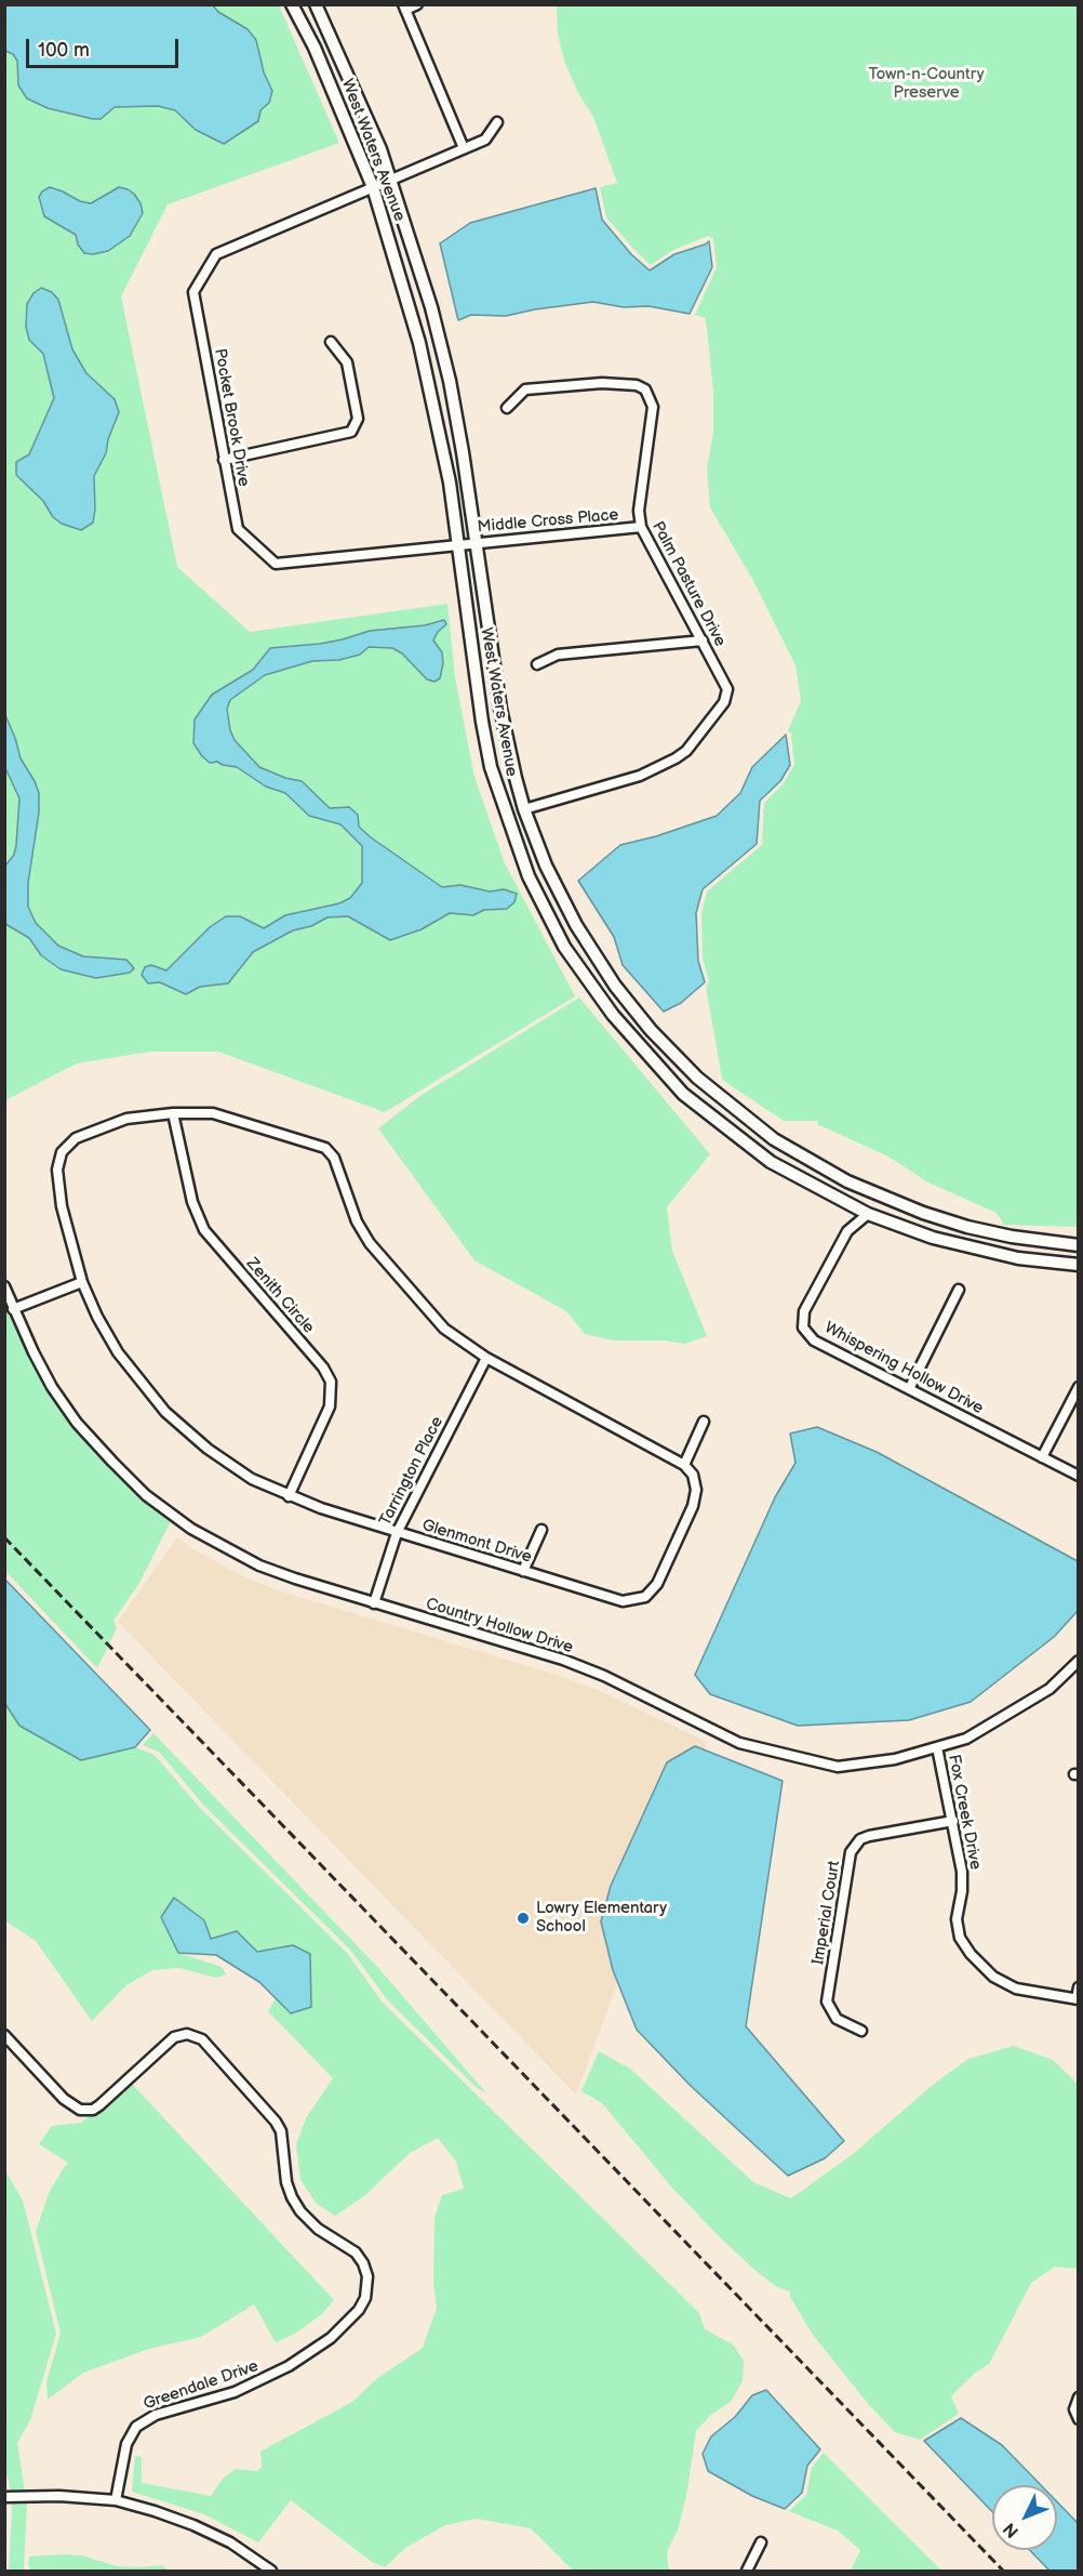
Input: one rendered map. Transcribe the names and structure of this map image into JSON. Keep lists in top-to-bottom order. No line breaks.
{"streets":{"street":["West Waters Avenue","Pocket Brook Drive","Middle Cross Place","Palm Pasture Drive","Zenith Circle","Whispering Hollow Drive","Tarrington Place","Glenmont Drive","Country Hollow Drive","Fox Creek Drive","Imperial Court","Greendale Drive"]},"crossings":[["West Waters Avenue","Pocket Brook Drive"],["West Waters Avenue","Middle Cross Place"],["West Waters Avenue","Palm Pasture Drive"],["West Waters Avenue","Whispering Hollow Drive"],["Pocket Brook Drive","Middle Cross Place"],["Middle Cross Place","Palm Pasture Drive"],["Zenith Circle","Glenmont Drive"],["Tarrington Place","Glenmont Drive"],["Tarrington Place","Country Hollow Drive"],["Country Hollow Drive","Fox Creek Drive"],["Fox Creek Drive","Imperial Court"]],"parks":["Town-n-Country Preserve"],"places":["Lowry Elementary School"],"scale_bar":"100 m","north":"bottom left"}
